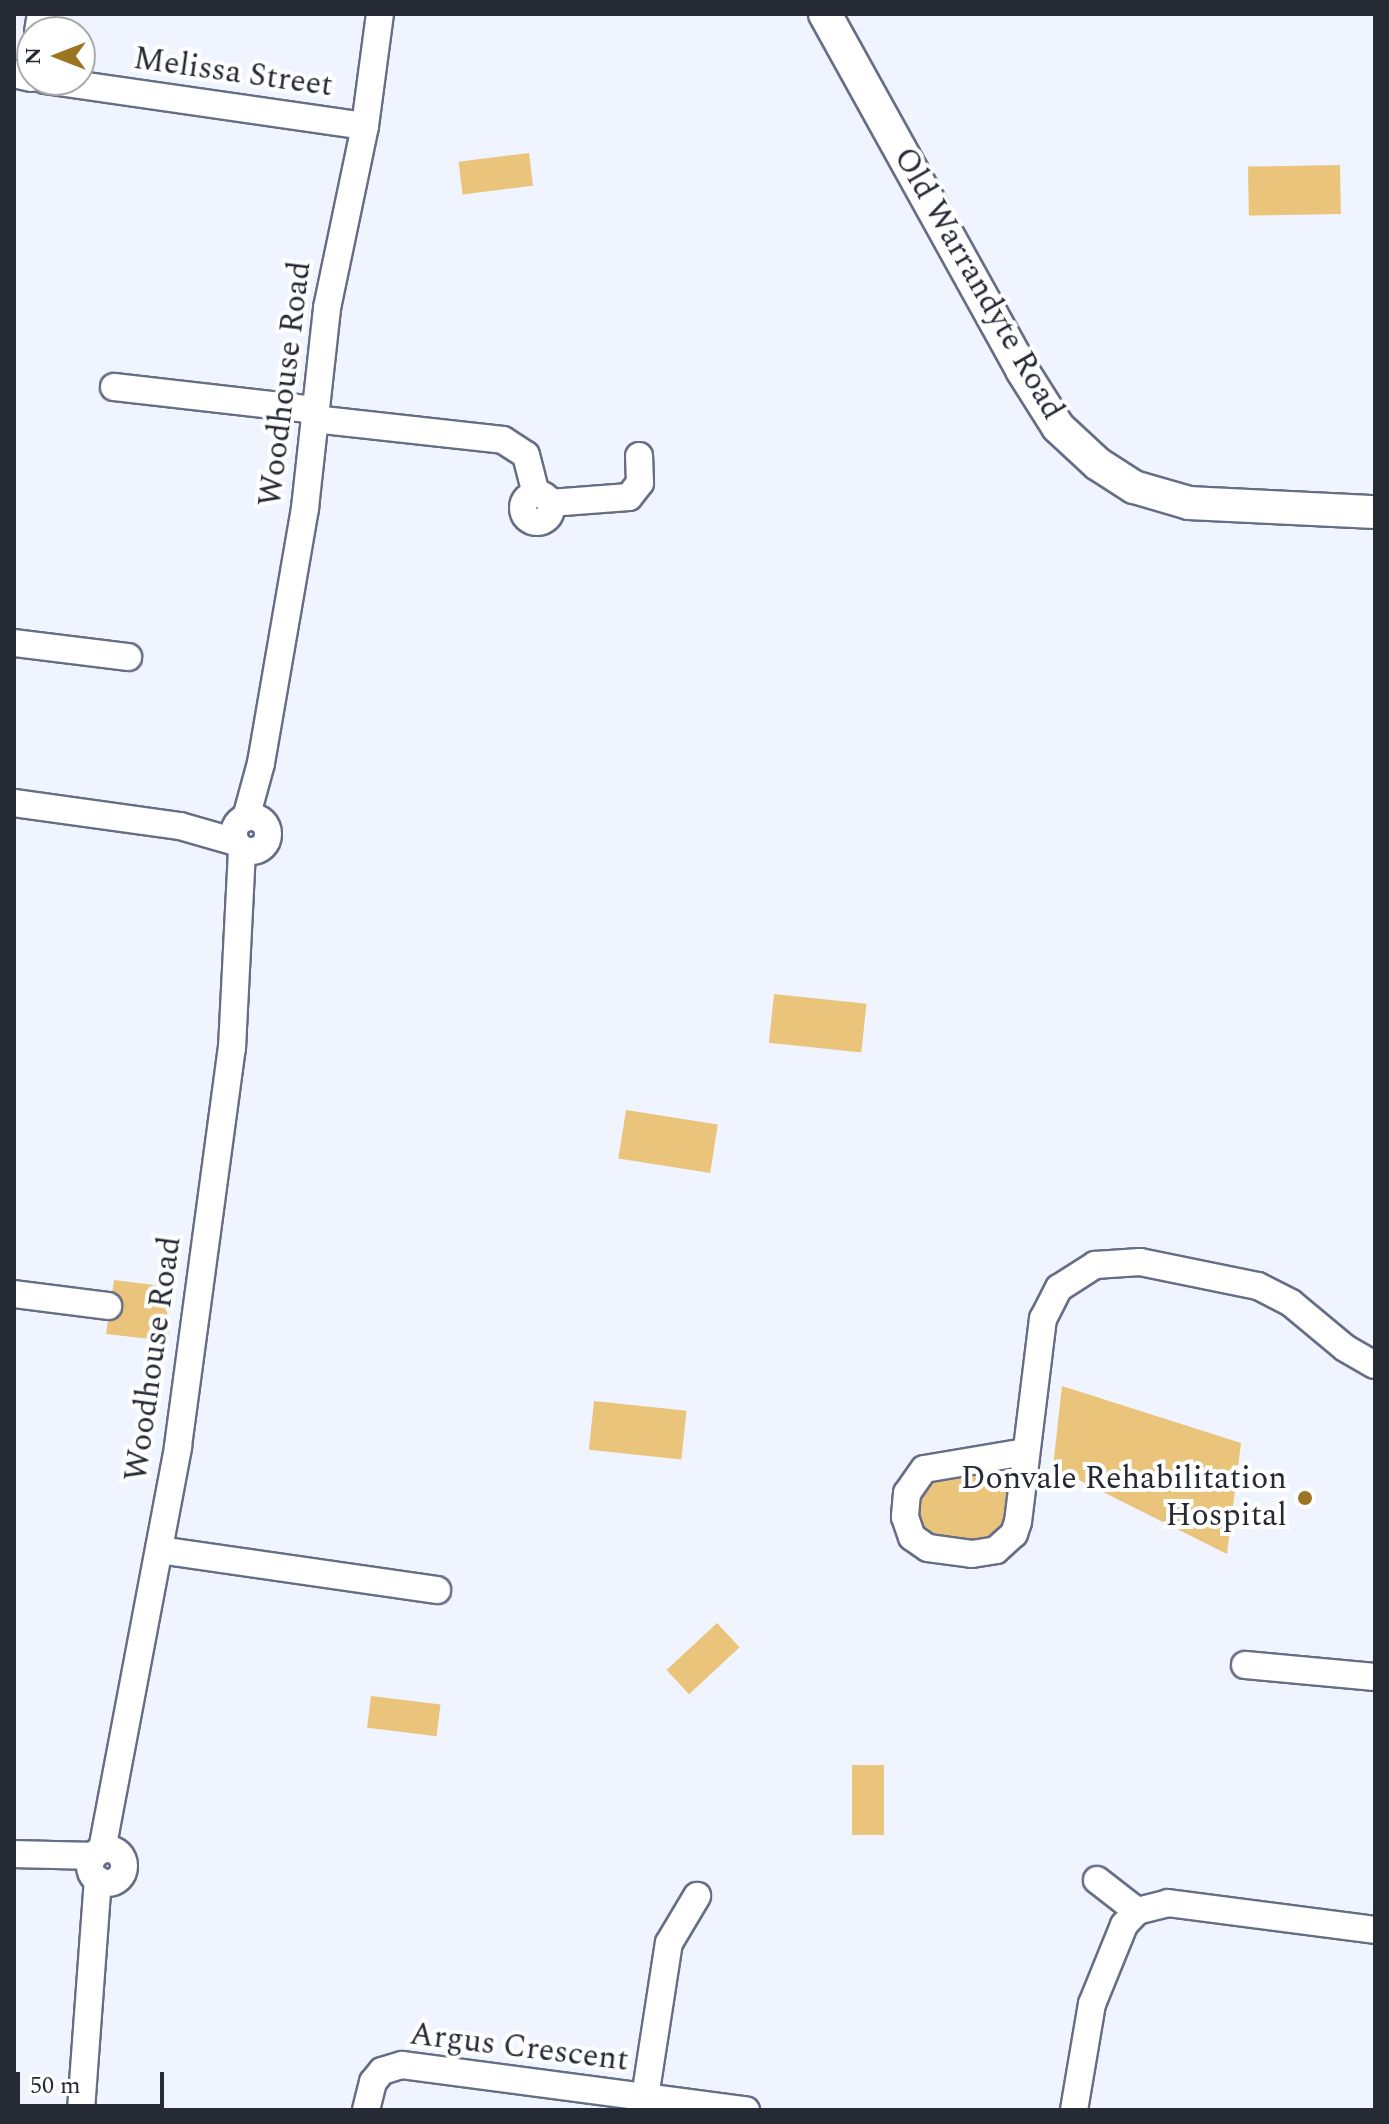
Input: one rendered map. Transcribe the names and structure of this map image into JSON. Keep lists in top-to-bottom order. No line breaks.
{"streets":{"main road":["Old Warrandyte Road"],"street":["Melissa Street","Woodhouse Road","Argus Crescent"]},"crossings":[["Melissa Street","Woodhouse Road"]],"places":["Donvale Rehabilitation Hospital"],"scale_bar":"50 m","north":"left"}
